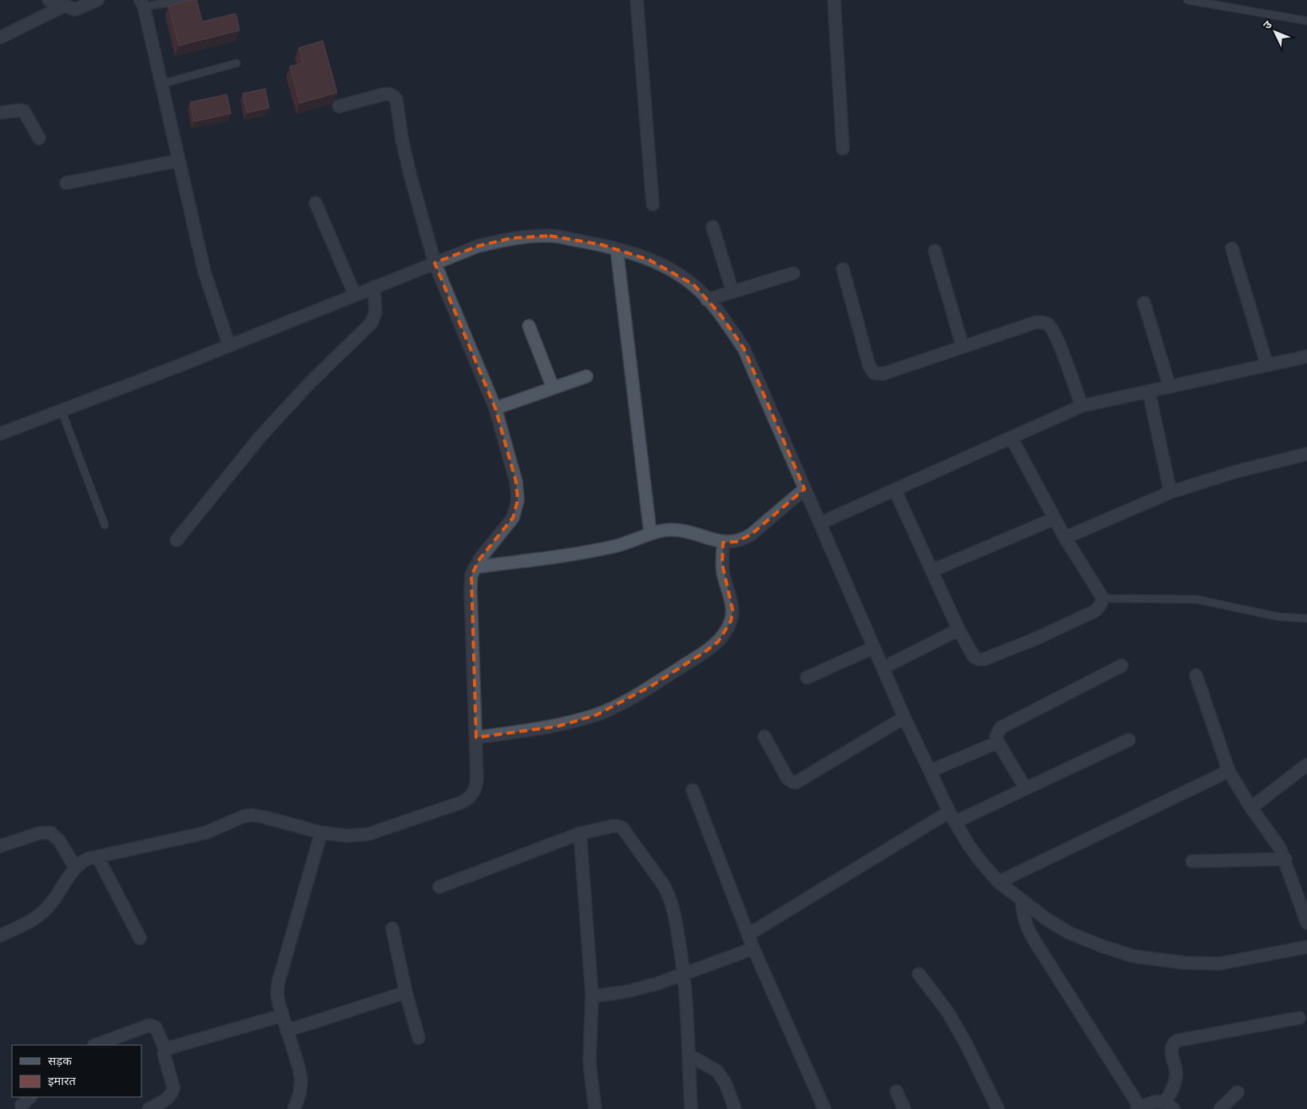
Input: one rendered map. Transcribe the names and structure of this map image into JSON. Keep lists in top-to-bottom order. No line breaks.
{"legend":["सड़क","इमारत"],"north":"top left"}
